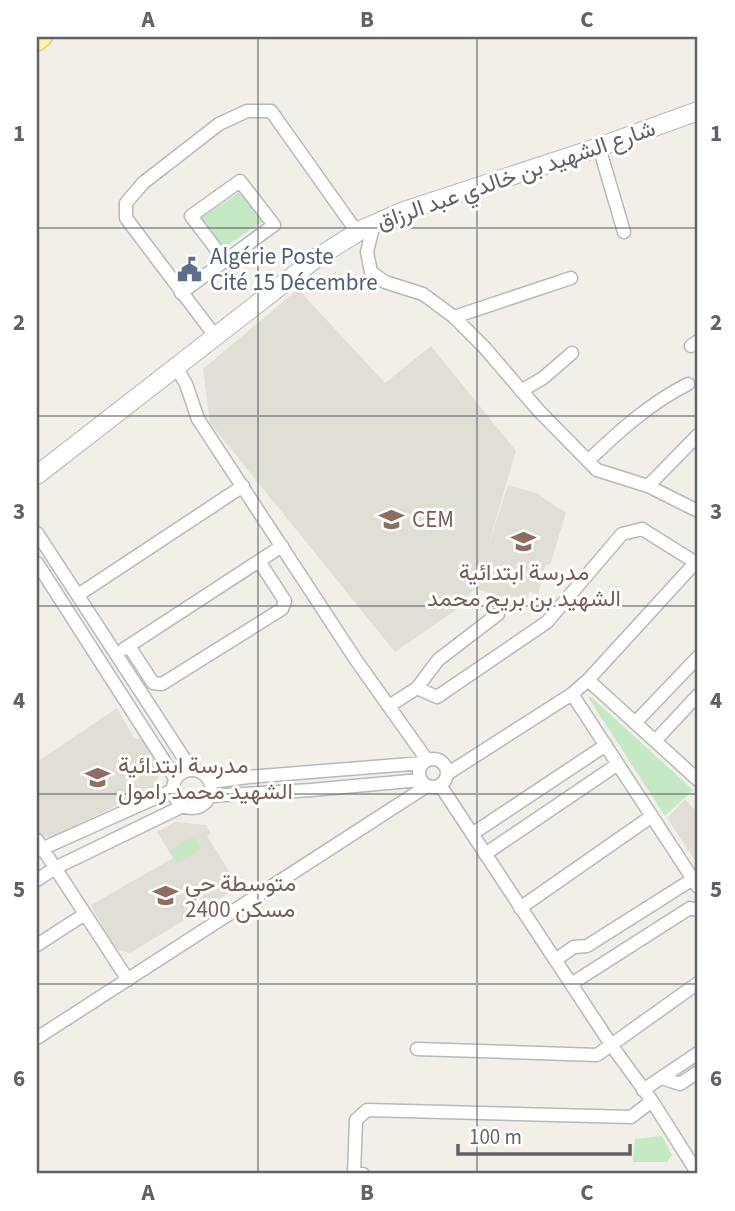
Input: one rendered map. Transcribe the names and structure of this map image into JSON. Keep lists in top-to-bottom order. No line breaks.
{"streets":{"main road":["شارع الشهيد بن خالدي عبد الرزاق"]},"places":{"public building":["Algérie Poste Cité 15 Décembre"],"school or university":["CEM","مدرسة ابتدائية الشهيد بن بريح محمد","مدرسة ابتدائية الشهيد محمد رامول","متوسطة حي 2400 مسكن"]},"scale_bar":"100 m","grid":{"columns":["A","B","C"],"rows":["1","2","3","4","5","6"]}}
